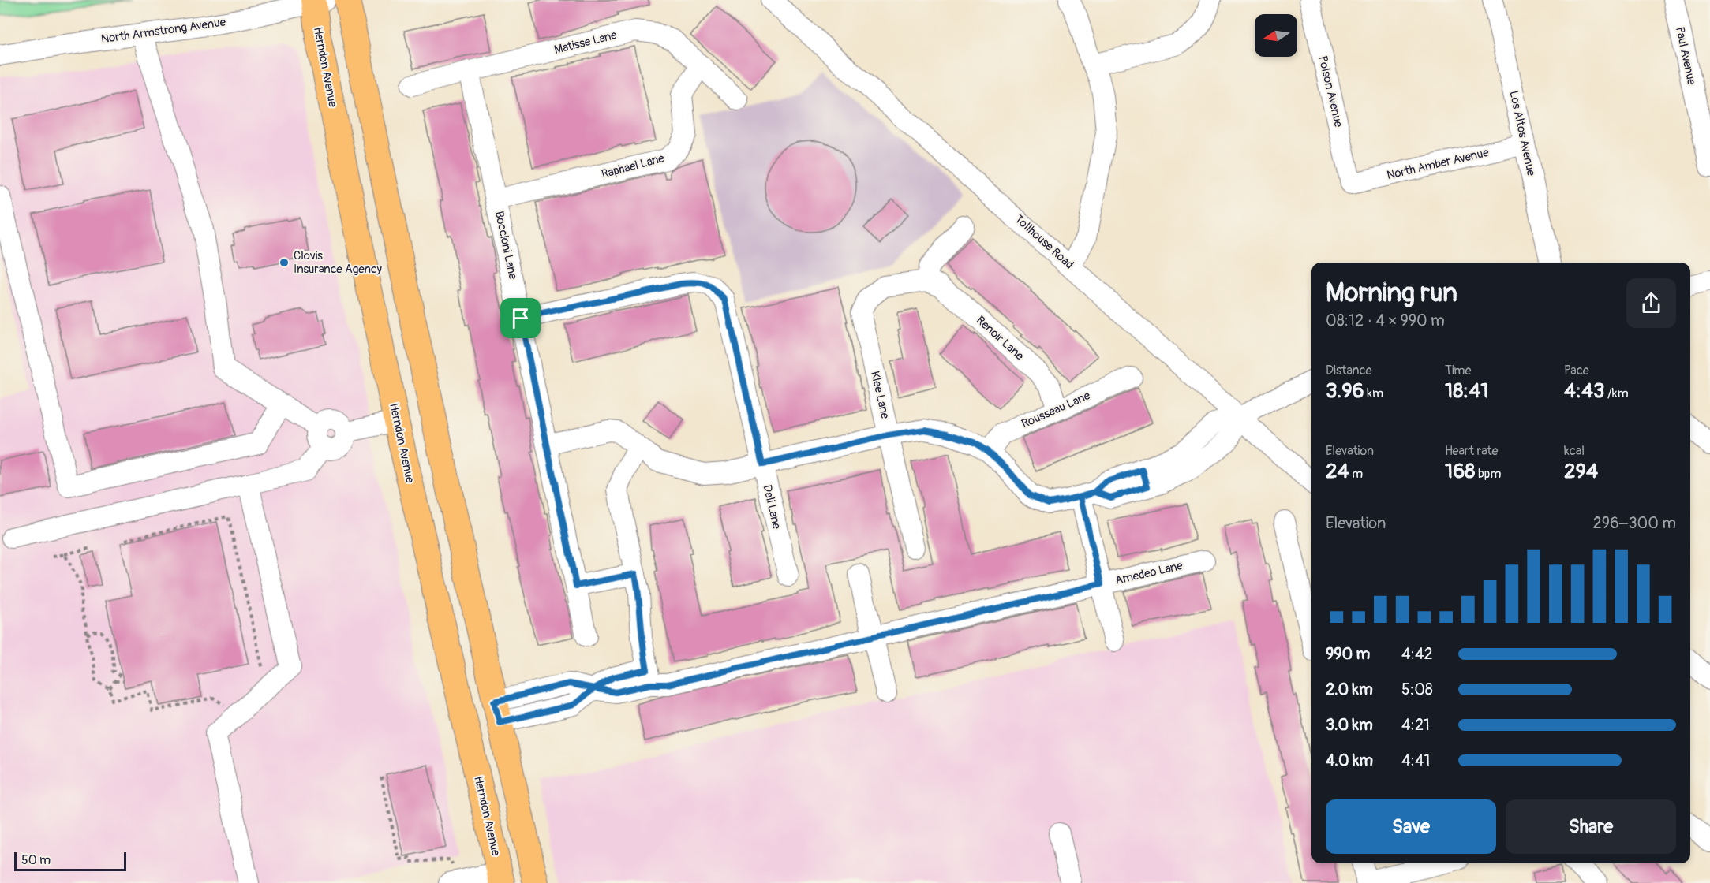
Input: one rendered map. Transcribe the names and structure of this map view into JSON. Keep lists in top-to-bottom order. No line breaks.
{"streets":{"main road":["Herndon Avenue"],"street":["North Armstrong Avenue","Matisse Lane","Paul Avenue","Polson Avenue","Los Altos Avenue","North Amber Avenue","Raphael Lane","Tollhouse Road","Boccioni Lane","Renoir Lane","Klee Lane","Rousseau Lane","Dali Lane","Amedeo Lane"]},"crossings":[["North Armstrong Avenue","Herndon Avenue"],["Matisse Lane","Raphael Lane"],["Matisse Lane","Boccioni Lane"],["Polson Avenue","North Amber Avenue"],["Los Altos Avenue","North Amber Avenue"],["Raphael Lane","Boccioni Lane"],["Boccioni Lane","Dali Lane"],["Renoir Lane","Klee Lane"],["Renoir Lane","Rousseau Lane"]],"places":["Clovis Insurance Agency"],"scale_bar":"50 m","north":"left","page":{"heading":["Morning run","08:12 · 4 × 990 m"],"stats":[["Distance","3.96 km"],["Time","18:41"],["Pace","4:43 /km"],["Elevation","24 m"],["Heart rate","168 bpm"],["kcal","294"]],"chart":["Elevation","296–300 m"],"list":[{"name":"990 m","note":"4:42"},{"name":"2.0 km","note":"5:08"},{"name":"3.0 km","note":"4:21"},{"name":"4.0 km","note":"4:41"}],"buttons":["Save","Share"],"scale":"50 m"}}
